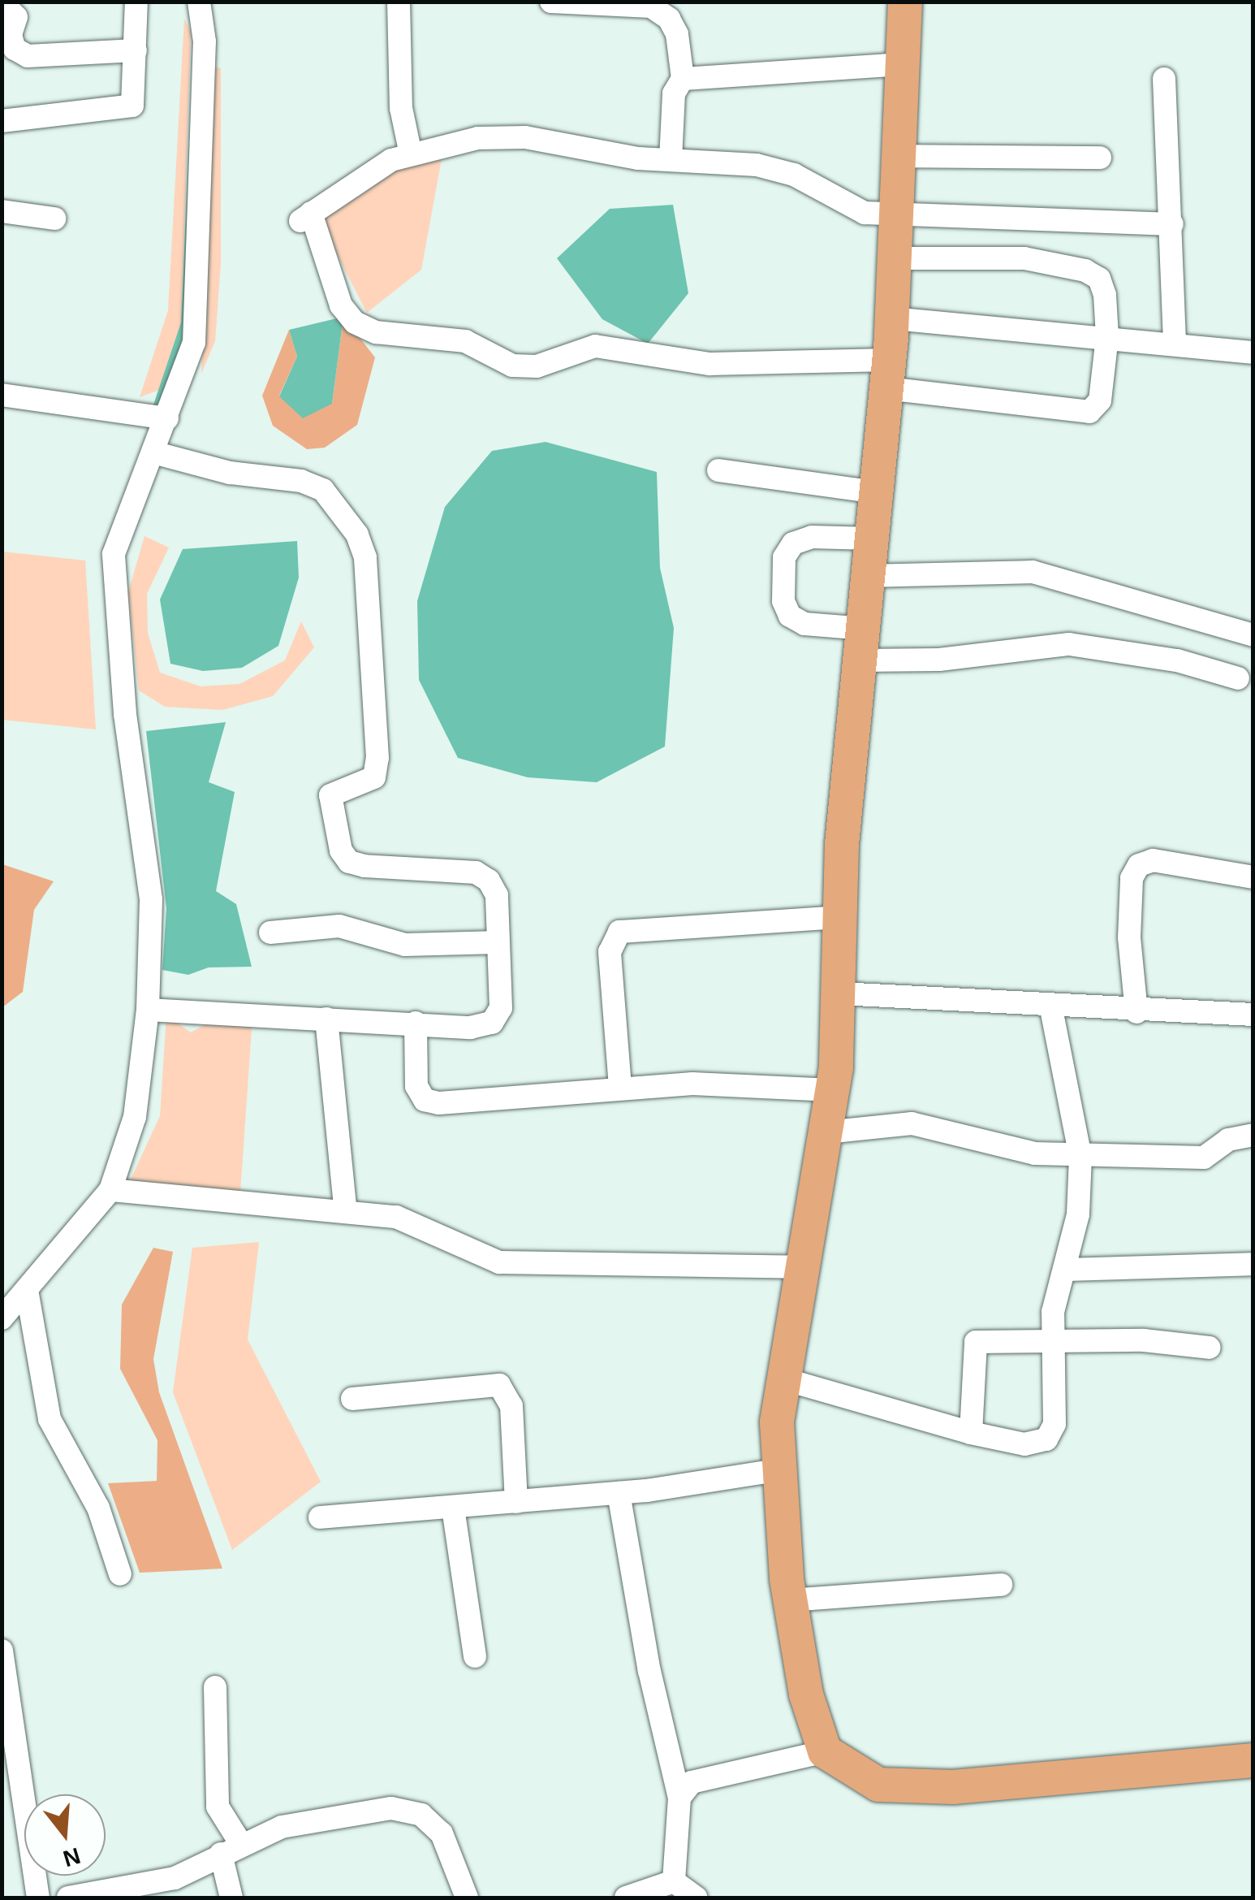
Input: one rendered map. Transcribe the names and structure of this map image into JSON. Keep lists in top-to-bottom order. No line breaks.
{"north":"bottom"}
